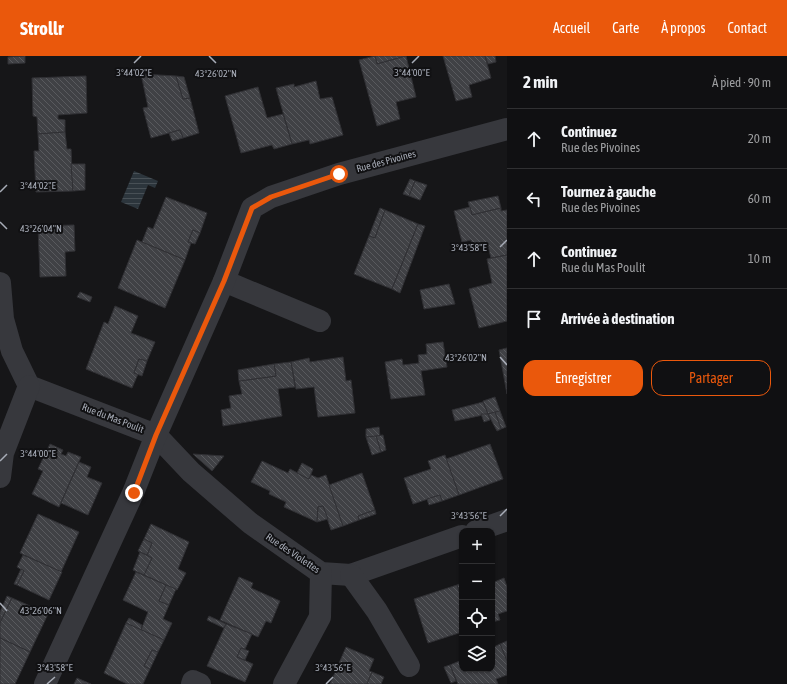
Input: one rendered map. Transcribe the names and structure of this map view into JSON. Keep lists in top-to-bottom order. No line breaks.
{"streets":{"street":["Rue des Pivoines","Rue du Mas Poulit","Rue des Violettes"]},"crossings":[["Rue des Pivoines","Rue du Mas Poulit"],["Rue des Pivoines","Rue des Violettes"],["Rue du Mas Poulit","Rue des Violettes"]],"page":{"header":"Strollr","nav":["Accueil","Carte","À propos","Contact"],"heading":["2 min","À pied · 90 m"],"list":[["Continuez","Rue des Pivoines","20 m"],["Tournez à gauche","Rue des Pivoines","60 m"],["Continuez","Rue du Mas Poulit","10 m"],"Arrivée à destination"],"buttons":["Enregistrer","Partager"],"map_buttons":["+","−"]},"coordinates":["3°44'02\"E","3°44'00\"E","43°26'02\"N","43°26'04\"N","3°43'58\"E","3°43'56\"E","43°26'06\"N"]}
